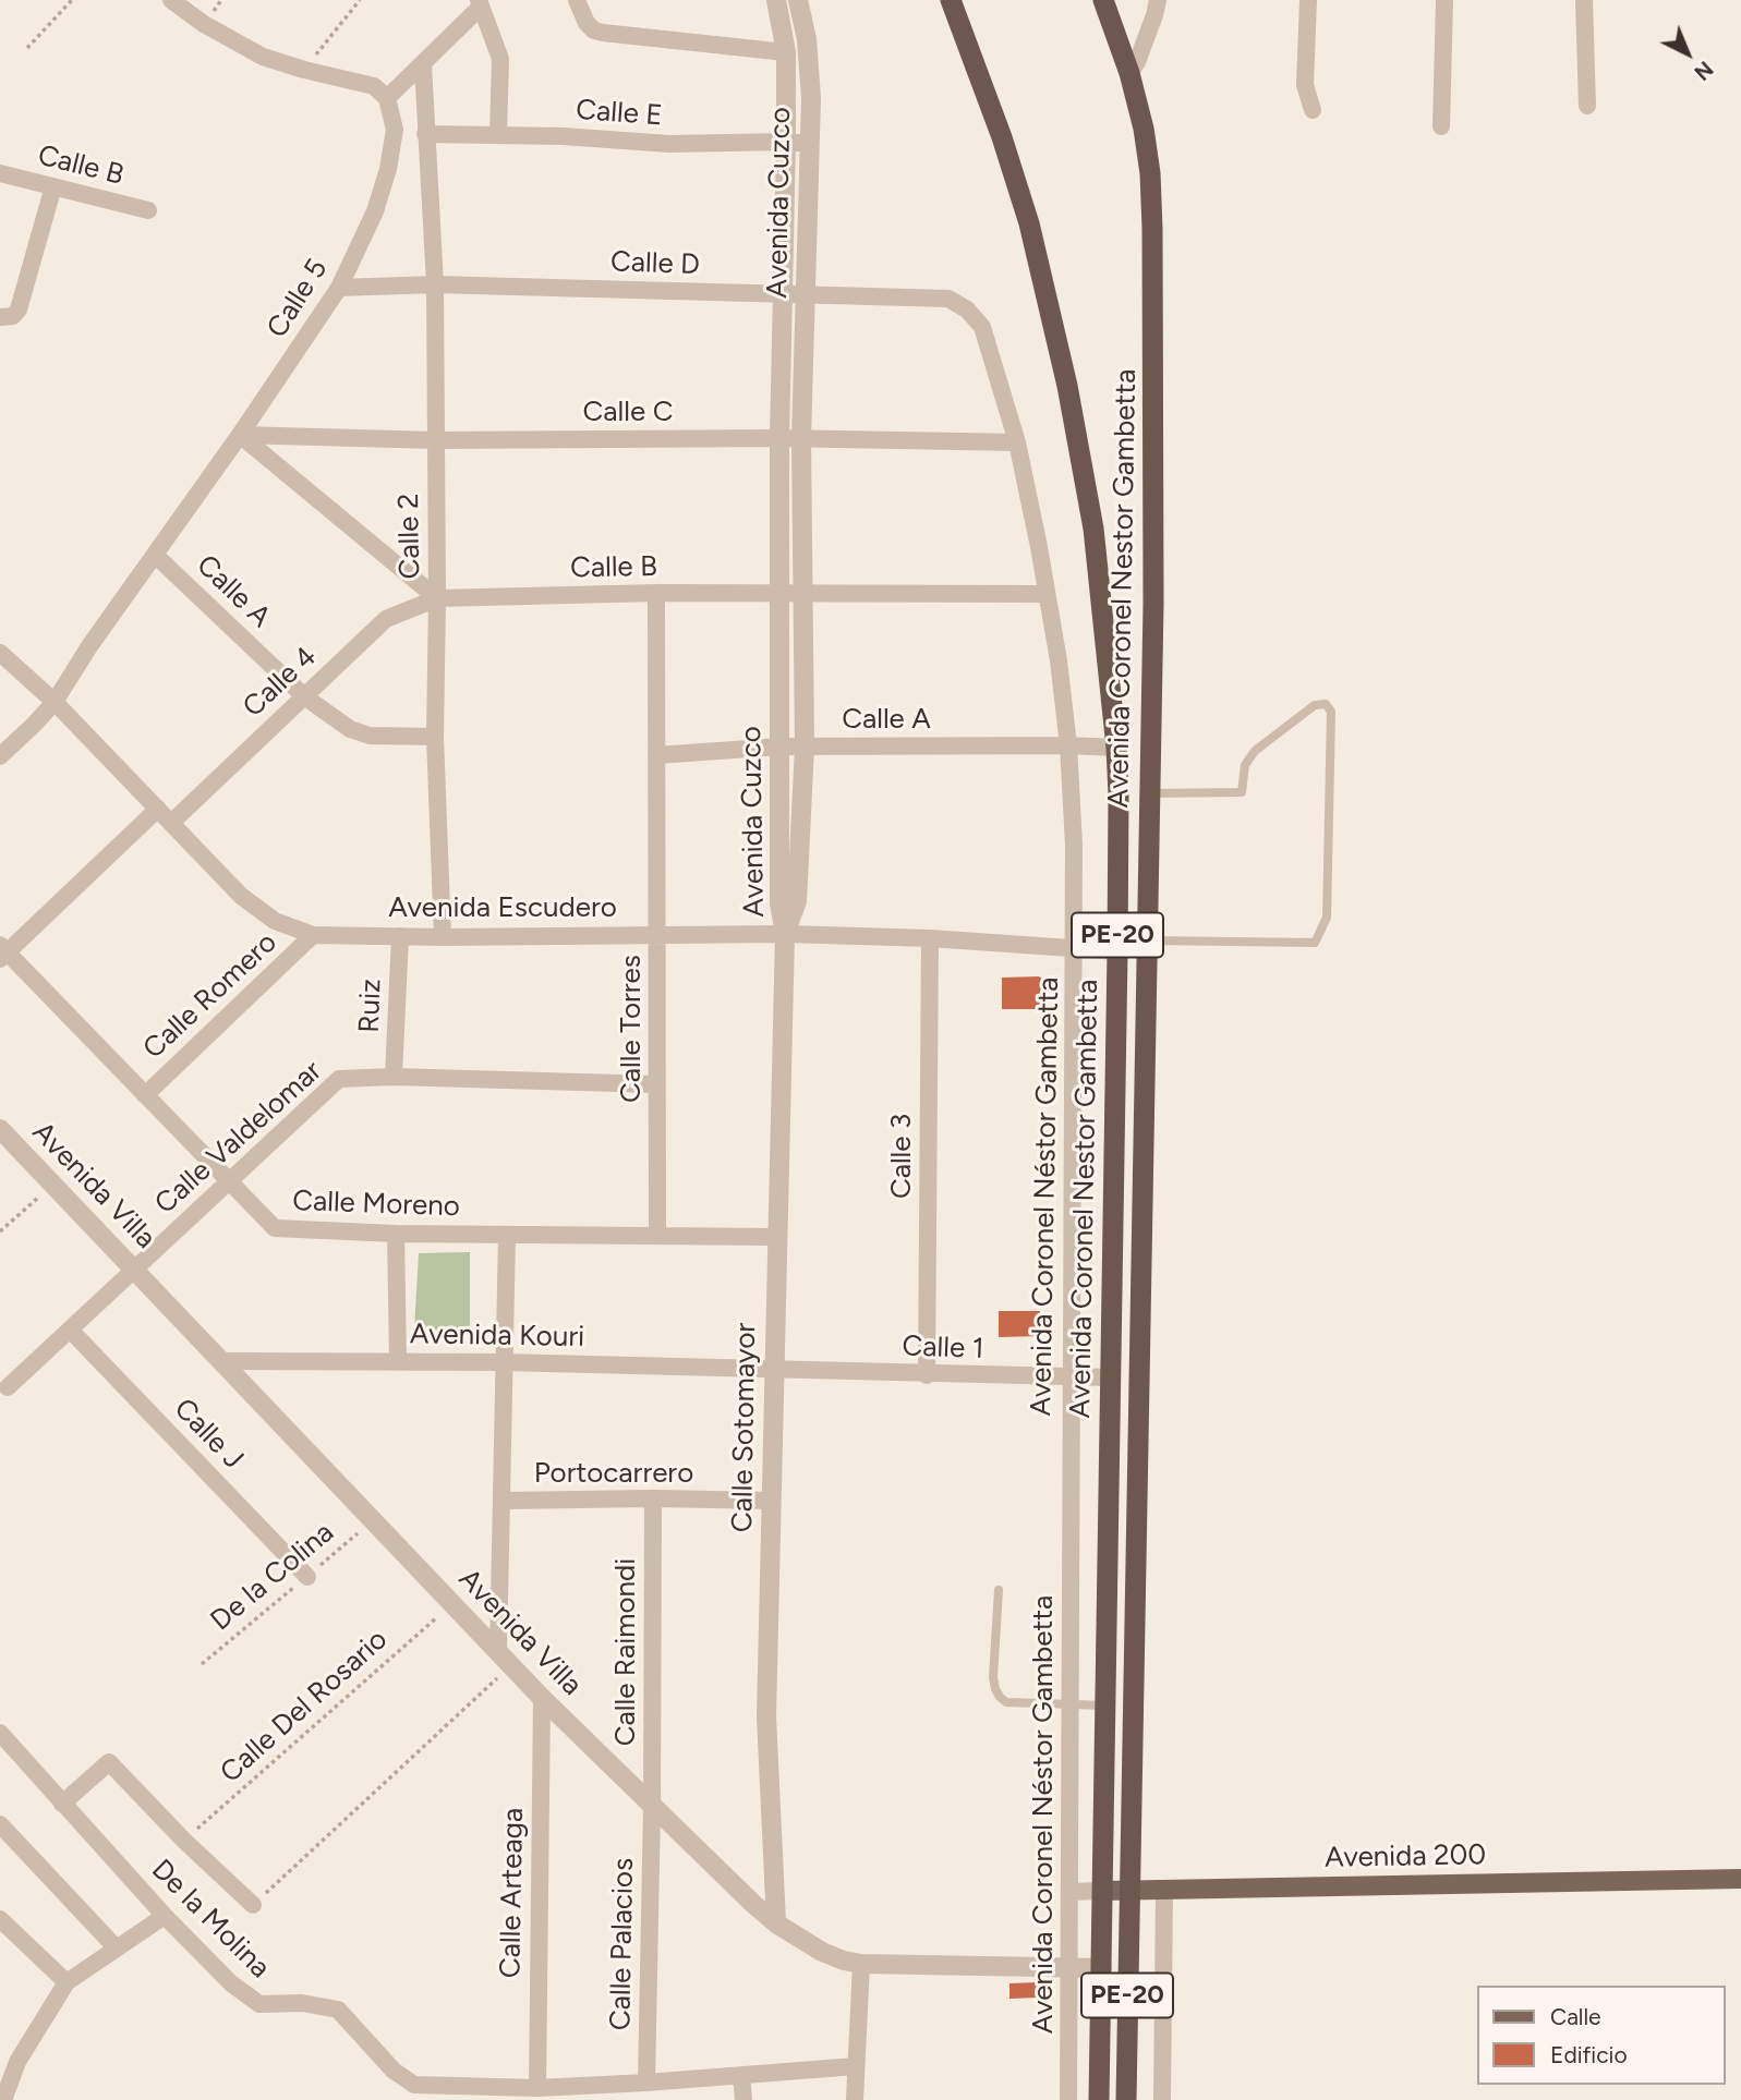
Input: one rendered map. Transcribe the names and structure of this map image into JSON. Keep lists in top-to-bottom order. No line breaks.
{"streets":{"highway":["Avenida Coronel Nestor Gambetta","PE-20"],"main road":["Avenida 200"],"street":["Calle E","Calle B","Avenida Cuzco","Calle D","Calle 5","Calle C","Calle 2","Calle A","Calle 4","Avenida Escudero","Calle Romero","Ruiz","Calle Torres","Calle Valdelomar","Calle 3","Avenida Villa","Avenida Coronel Néstor Gambetta","Calle Moreno","Avenida Kouri","Calle 1","Calle Sotomayor","Calle J","Portocarrero","Calle Raimondi","Calle Arteaga","De la Molina","Calle Palacios"],"path":["De la Colina","Calle Del Rosario"]},"crossings":[["Calle E","Avenida Cuzco"],["Calle E","Calle 2"],["Calle B","Avenida Cuzco"],["Calle B","Calle 2"],["Calle B","Calle 4"],["Calle B","Calle Torres"],["Calle B","Avenida Coronel Néstor Gambetta"],["Avenida Cuzco","Calle D"],["Avenida Cuzco","Calle C"],["Avenida Cuzco","Calle A"],["Avenida Cuzco","Avenida Escudero"],["Avenida Cuzco","Calle Sotomayor"],["Calle D","Calle 5"],["Calle D","Calle 2"],["Calle D","Avenida Coronel Néstor Gambetta"],["Calle 5","Calle C"],["Calle 5","Calle A"],["Calle 5","Avenida Escudero"],["Calle C","Calle 2"],["Calle C","Avenida Coronel Néstor Gambetta"],["Calle 2","Calle A"],["Calle 2","Calle 4"],["Calle 2","Avenida Escudero"],["Avenida Coronel Nestor Gambetta","Calle A"],["Avenida Coronel Nestor Gambetta","Avenida Escudero"],["Avenida Coronel Nestor Gambetta","Avenida Villa"],["Avenida Coronel Nestor Gambetta","Calle 1"],["Avenida Coronel Nestor Gambetta","Avenida 200"],["Calle A","Calle 4"],["Calle A","Calle Torres"],["Calle A","Avenida Coronel Néstor Gambetta"],["Calle 4","Avenida Escudero"],["Avenida Escudero","Calle Romero"],["Avenida Escudero","Ruiz"],["Avenida Escudero","Calle Torres"],["Avenida Escudero","Calle 3"],["Avenida Escudero","Avenida Coronel Néstor Gambetta"],["Avenida Escudero","Calle Sotomayor"],["Calle Romero","Calle Moreno"],["Ruiz","Calle Valdelomar"],["Calle Torres","Calle Valdelomar"],["Calle Torres","Calle Moreno"],["Calle Valdelomar","Avenida Villa"],["Calle Valdelomar","Calle Moreno"],["Calle Valdelomar","Calle J"],["Calle 3","Calle 1"],["Avenida Villa","Avenida Coronel Néstor Gambetta"],["Avenida Villa","Avenida Kouri"],["Avenida Villa","Calle Sotomayor"],["Avenida Villa","De la Colina"],["Avenida Villa","Calle Raimondi"],["Avenida Villa","Calle Del Rosario"],["Avenida Villa","Calle Arteaga"],["Avenida Villa","Calle Palacios"],["Avenida Coronel Néstor Gambetta","Calle 1"],["Avenida Coronel Néstor Gambetta","Avenida 200"],["Calle Moreno","Calle Sotomayor"],["Avenida Kouri","Calle 1"],["Avenida Kouri","Calle Sotomayor"],["Calle 1","Calle Sotomayor"],["Calle Sotomayor","Portocarrero"],["Calle J","De la Colina"],["Portocarrero","Calle Raimondi"],["Calle Raimondi","Calle Palacios"],["Calle Arteaga","De la Molina"]],"legend":["Calle","Edificio"],"north":"bottom right"}
